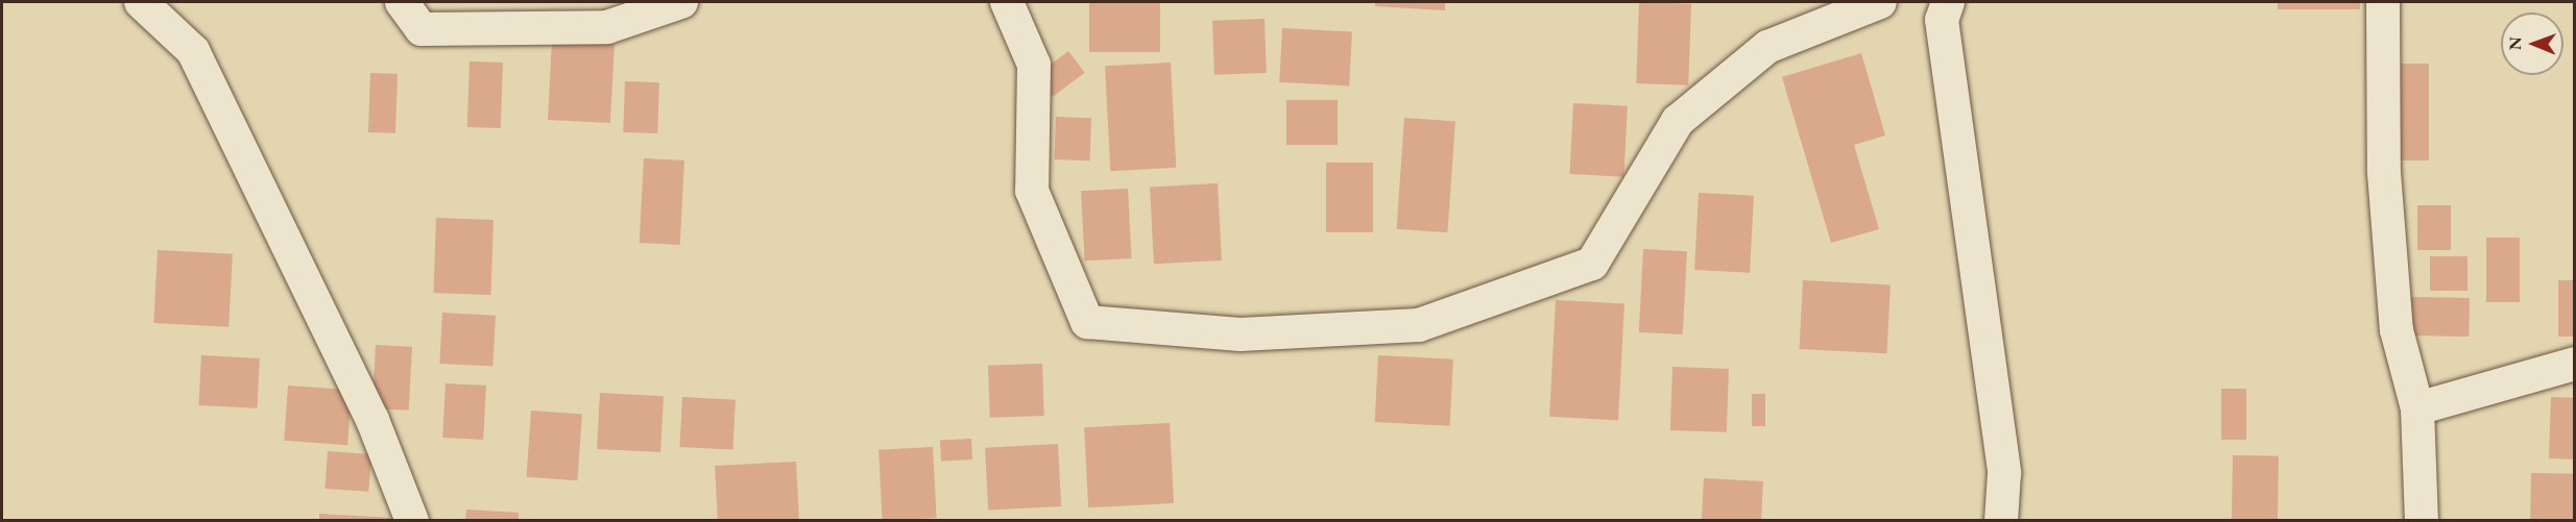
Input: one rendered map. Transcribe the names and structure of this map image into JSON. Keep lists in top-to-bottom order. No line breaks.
{"north":"left"}
